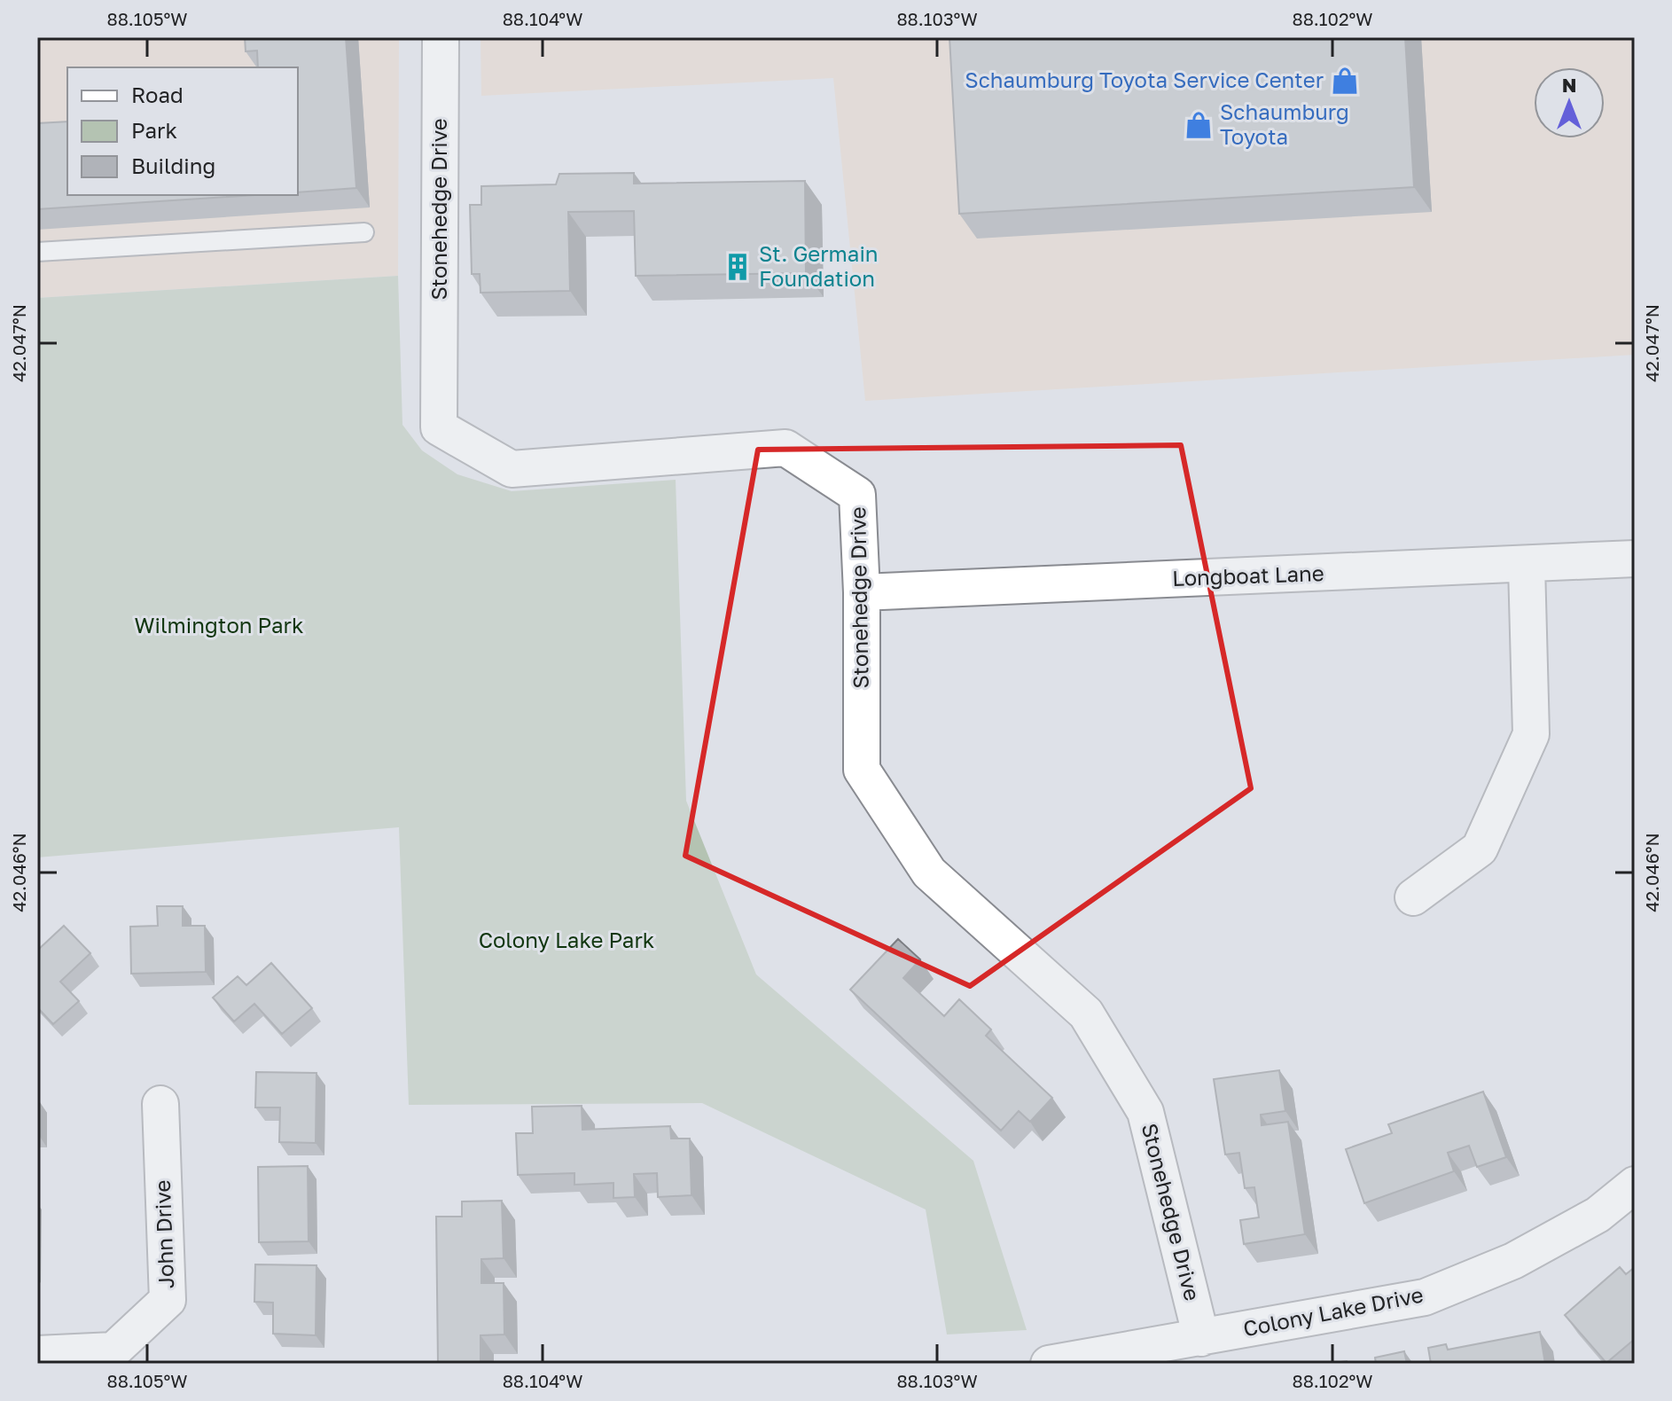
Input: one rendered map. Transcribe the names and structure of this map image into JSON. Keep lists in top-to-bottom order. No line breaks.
{"streets":{"street":["Stonehedge Drive","Longboat Lane","John Drive","Colony Lake Drive"]},"crossings":[["Stonehedge Drive","Longboat Lane"],["Stonehedge Drive","Colony Lake Drive"]],"parks":["Wilmington Park","Colony Lake Park"],"places":{"shop":["Schaumburg Toyota Service Center","Schaumburg Toyota"],"building":["St. Germain Foundation"]},"legend":["Road","Park","Building"],"north":"top","coordinates":["88.105°W","88.104°W","88.103°W","88.102°W","42.047°N","42.046°N"]}
